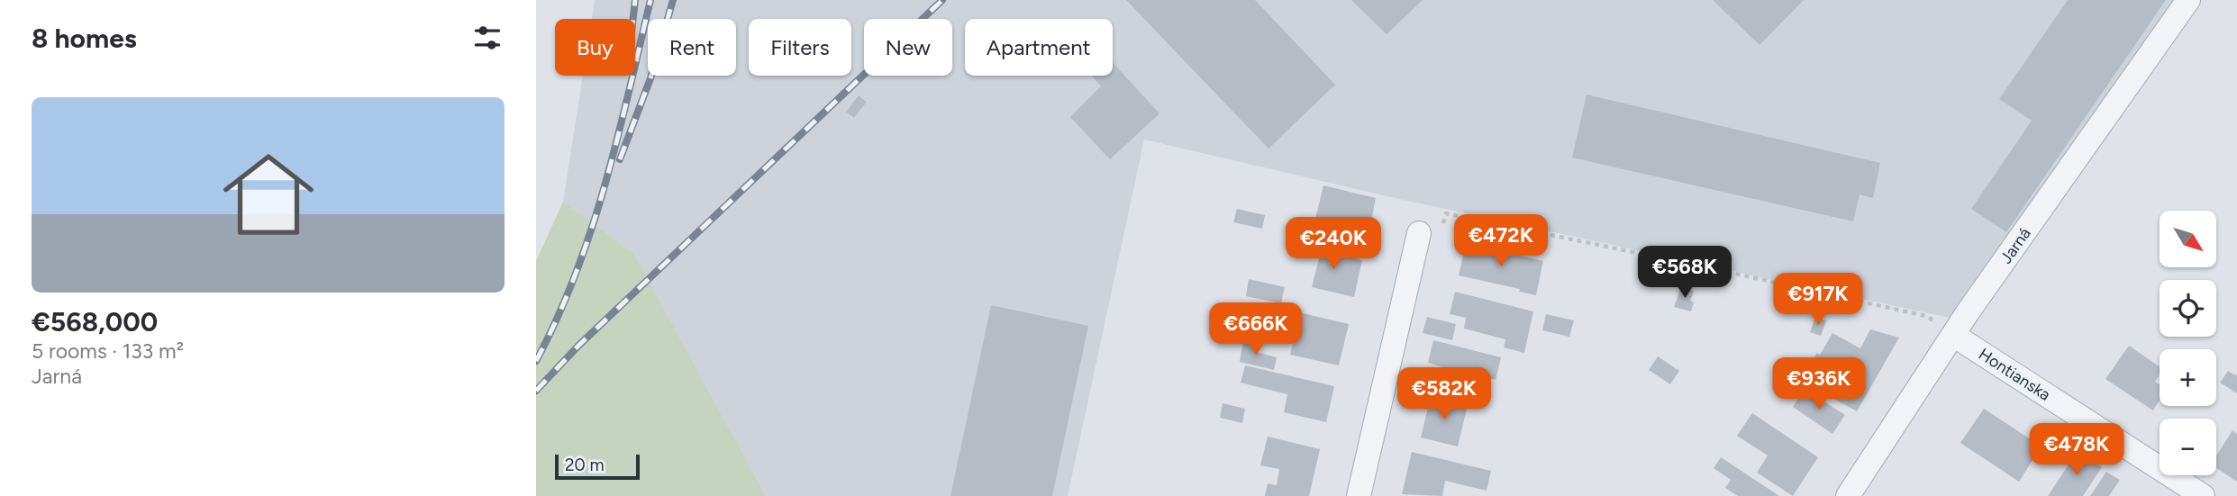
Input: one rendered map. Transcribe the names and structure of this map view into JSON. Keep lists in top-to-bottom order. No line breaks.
{"streets":{"street":["Jarná","Hontianska"]},"crossings":[["Jarná","Hontianska"]],"scale_bar":"20 m","north":"bottom right","page":{"heading":"8 homes","chip":["Buy","Rent","Filters","New","Apartment"],"list":[{"name":"€568,000","note":"5 rooms · 133 m² · Jarná"}],"map_buttons":["+","−"],"price":["€472K","€240K","€568K","€917K","€666K","€936K","€582K","€478K"],"scale":"20 m"}}
